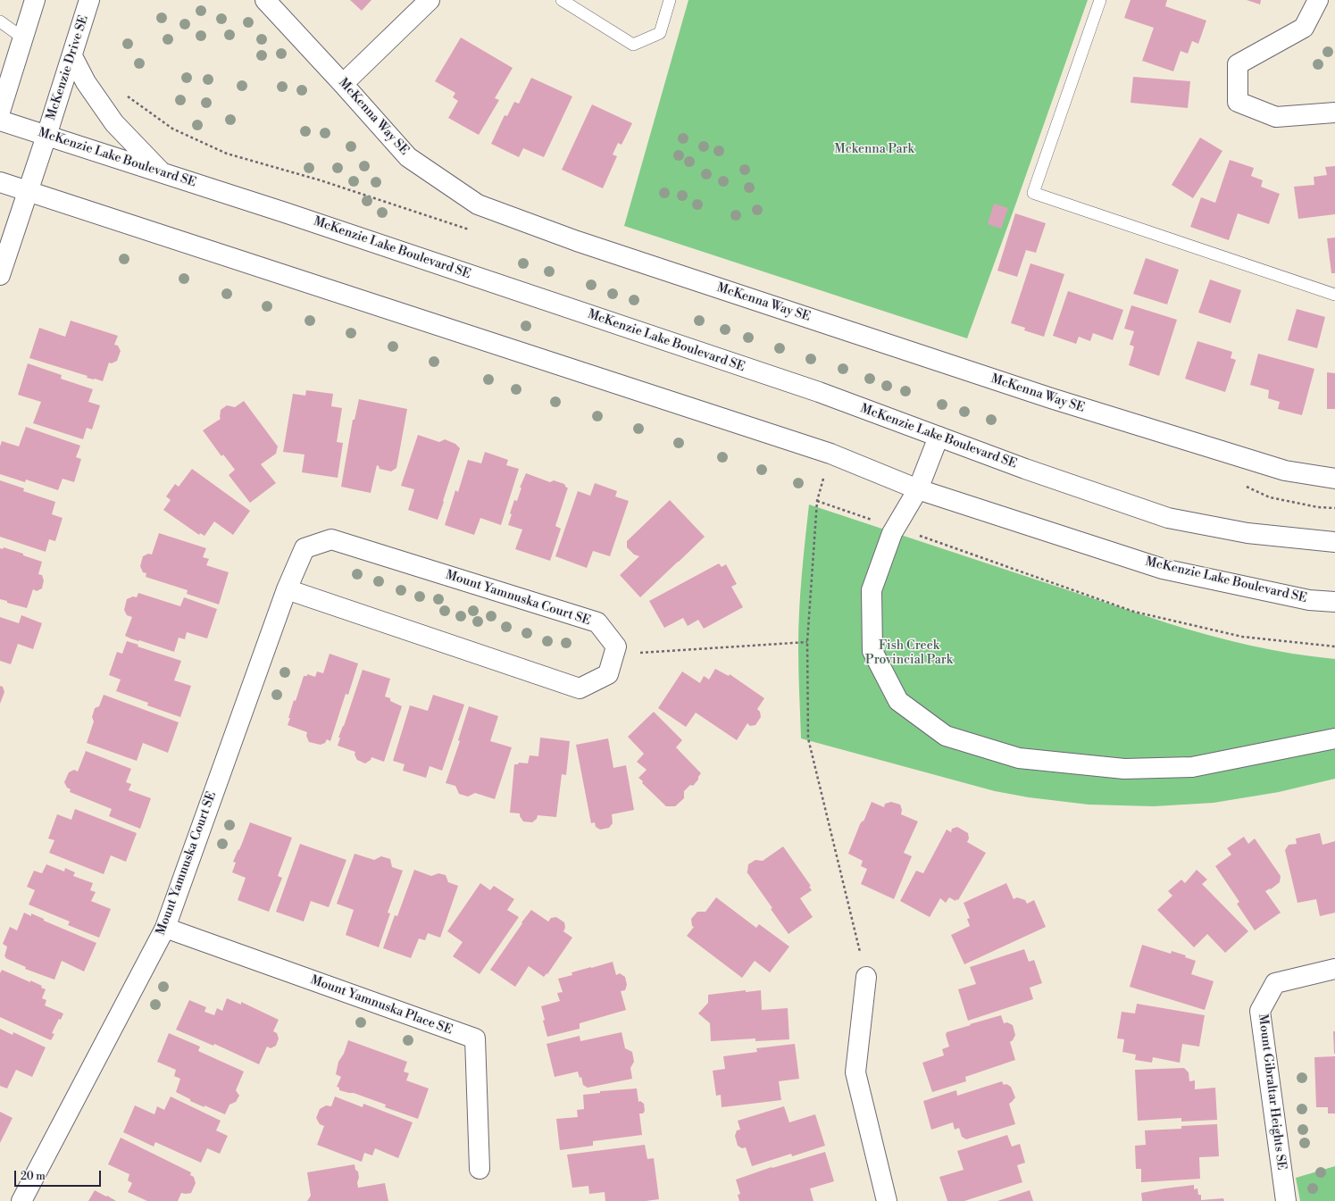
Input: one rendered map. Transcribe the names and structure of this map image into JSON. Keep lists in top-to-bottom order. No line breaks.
{"streets":{"street":["McKenzie Drive SE","McKenna Way SE","McKenzie Lake Boulevard SE","Mount Yamnuska Court SE","Mount Yamnuska Place SE","Mount Gibraltar Heights SE"]},"crossings":[["McKenzie Drive SE","McKenzie Lake Boulevard SE"],["Mount Yamnuska Court SE","Mount Yamnuska Place SE"]],"parks":["Mckenna Park","Fish Creek Provincial Park"],"scale_bar":"20 m"}
